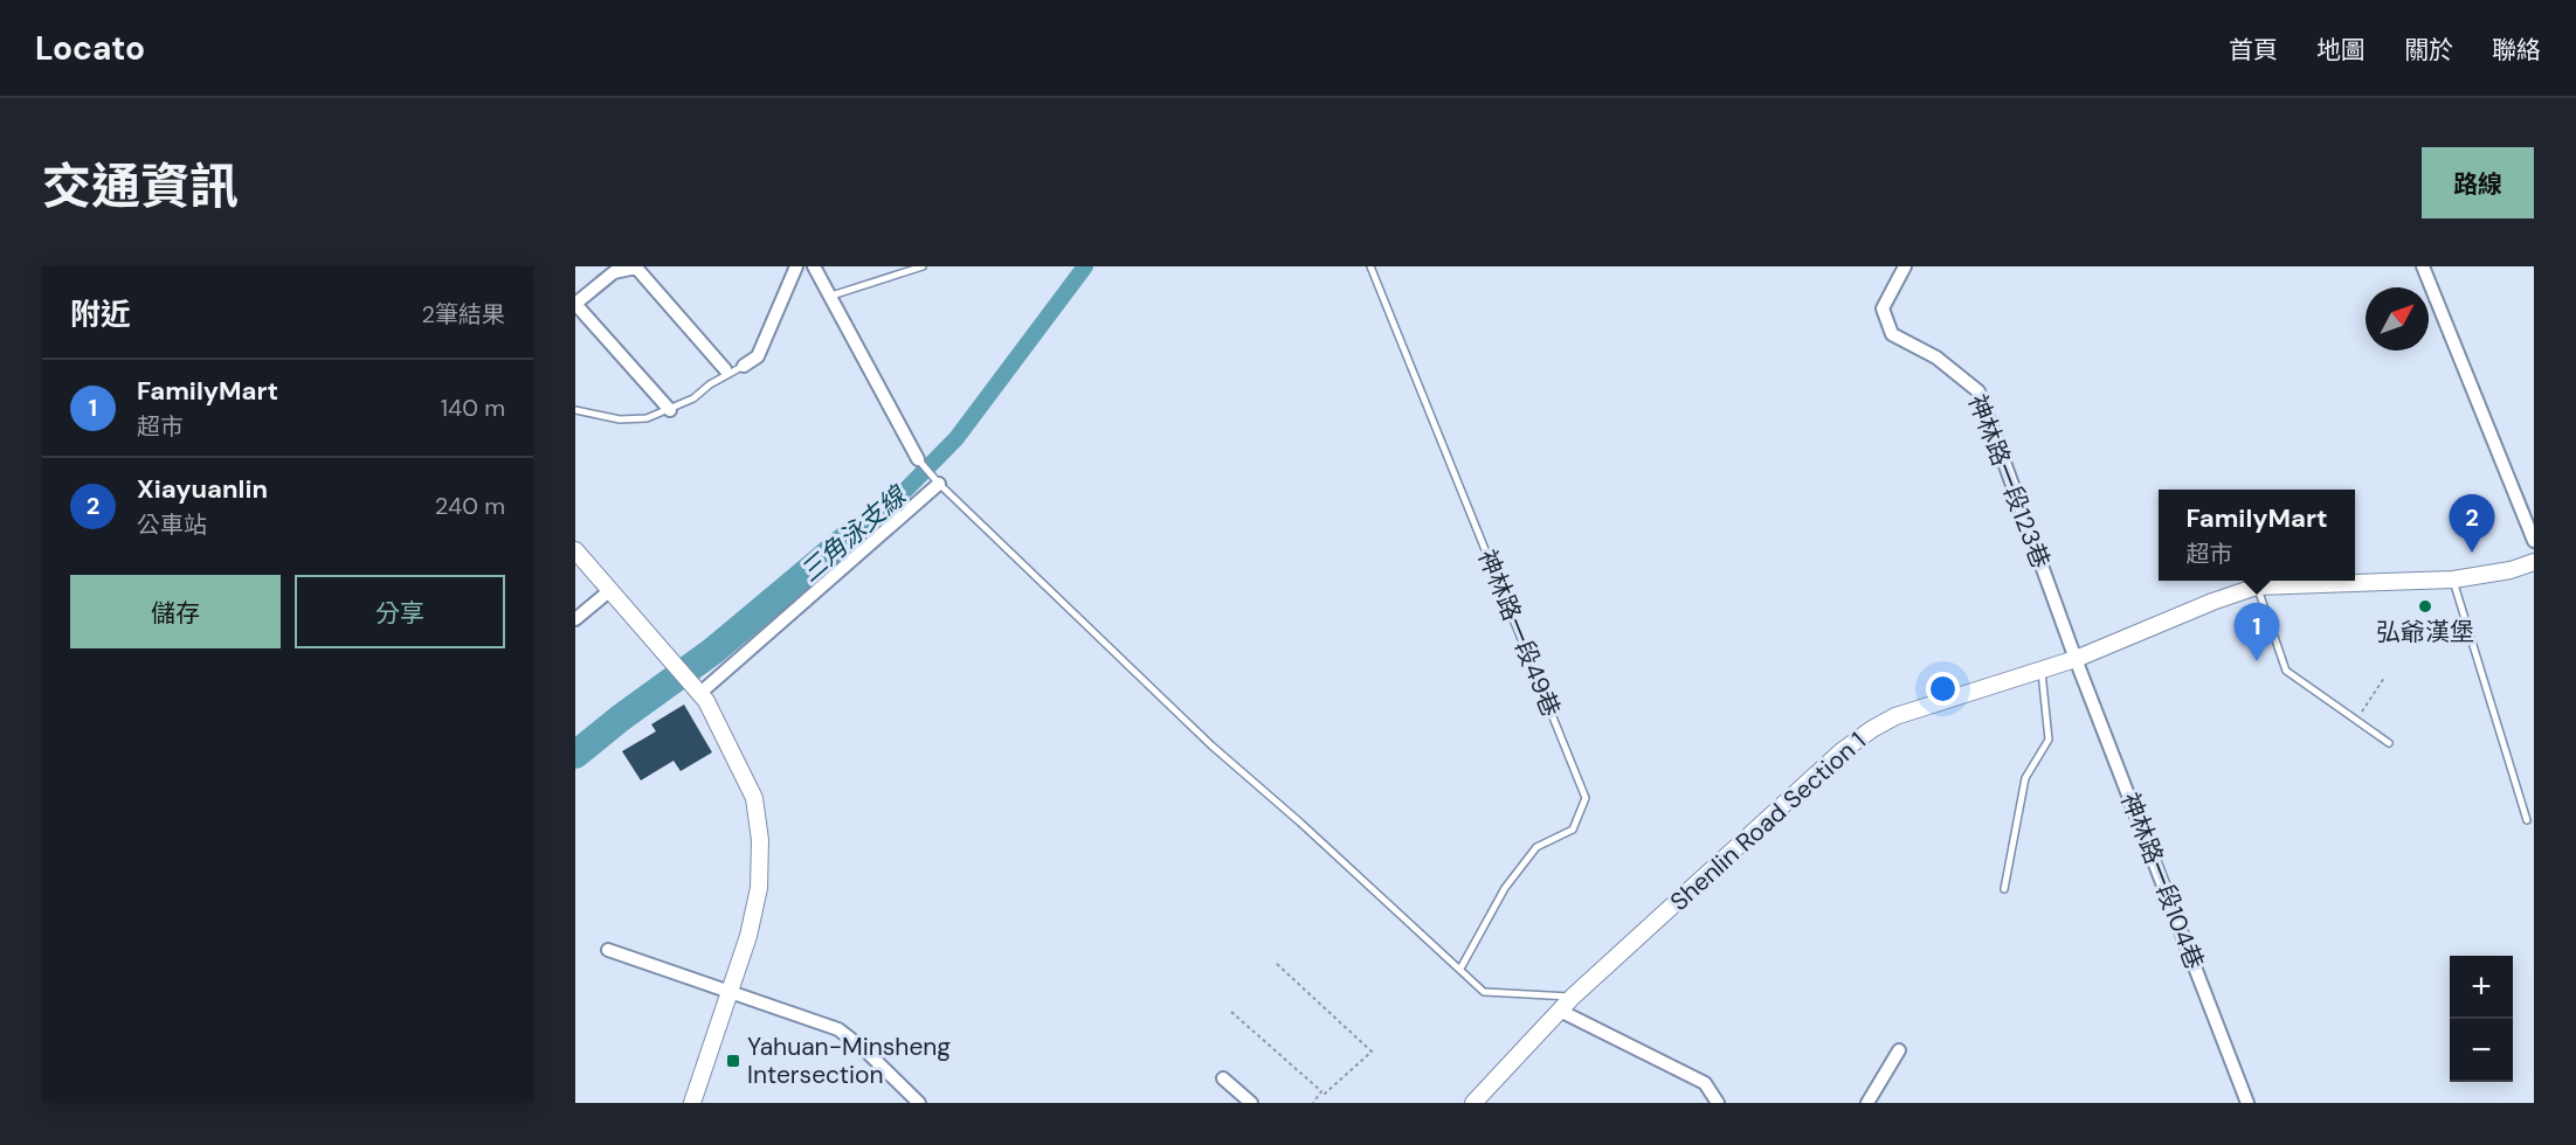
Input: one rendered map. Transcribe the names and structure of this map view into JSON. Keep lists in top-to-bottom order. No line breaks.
{"streets":{"street":["神林路一段123巷","Shenlin Road Section 1","神林路一段104巷"],"lane":["神林路一段49巷"]},"crossings":[["神林路一段123巷","Shenlin Road Section 1"],["神林路一段123巷","神林路一段104巷"],["Shenlin Road Section 1","神林路一段104巷"]],"water":["三角泳支線"],"places":{"other":["弘爺漢堡"],"transit":["Yahuan-Minsheng Intersection"]},"north":"top right","page":{"header":"Locato","nav":["首頁","地圖","關於","聯絡"],"title":"交通資訊","buttons":["路線",["儲存","分享"]],"heading":["附近","2筆結果"],"list":[{"mark":"1","name":"FamilyMart","note":"超市","value":"140 m"},{"mark":"2","name":"Xiayuanlin","note":"公車站","value":"240 m"}],"popup":["FamilyMart","超市"],"pins":["2","1"],"map_buttons":["+","−"]}}
